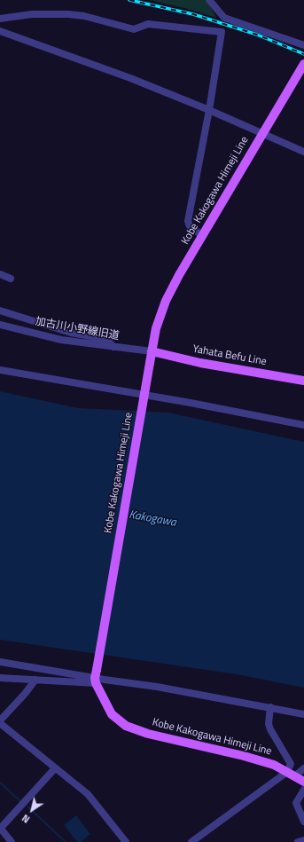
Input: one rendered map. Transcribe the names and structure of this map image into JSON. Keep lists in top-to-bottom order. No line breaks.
{"streets":{"main road":["Kobe Kakogawa Himeji Line","Yahata Befu Line"],"street":["加古川小野線旧道"]},"crossings":[["Kobe Kakogawa Himeji Line","加古川小野線旧道"],["Kobe Kakogawa Himeji Line","Yahata Befu Line"],["加古川小野線旧道","Yahata Befu Line"]],"water":["Kakogawa"],"north":"bottom left"}
